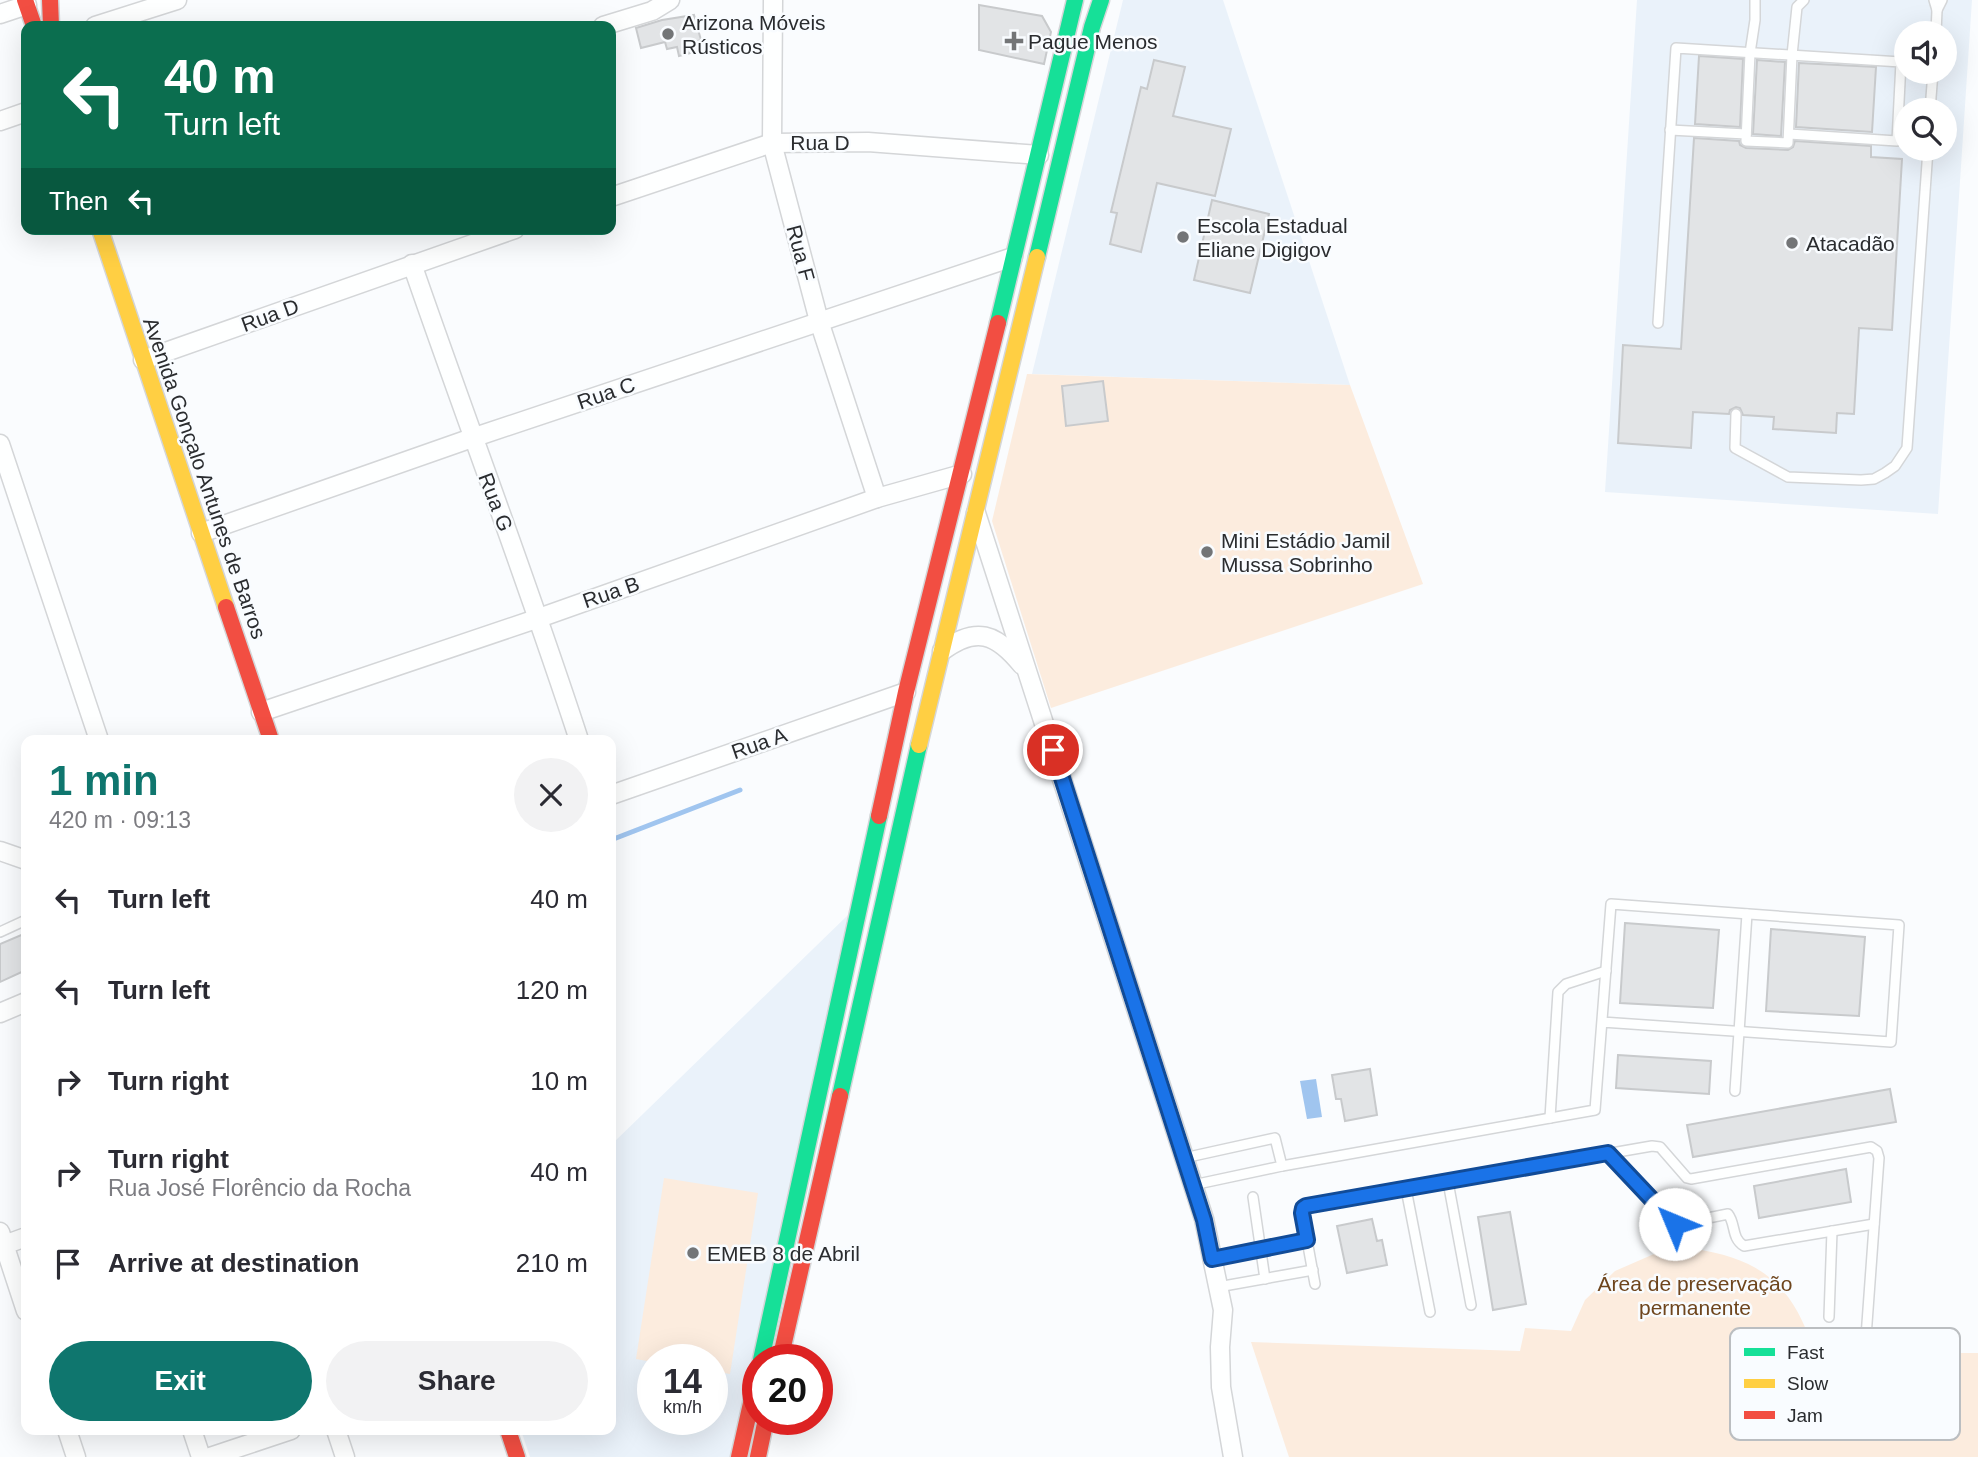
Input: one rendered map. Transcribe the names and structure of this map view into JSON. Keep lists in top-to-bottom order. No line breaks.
{"streets":{"main road":["Avenida Gonçalo Antunes de Barros"],"street":["Rua D","Rua F","Rua C","Rua G","Rua B","Rua A"]},"crossings":[["Rua D","Rua F"],["Rua D","Avenida Gonçalo Antunes de Barros"],["Rua D","Rua G"],["Rua F","Rua C"],["Rua F","Rua B"],["Rua C","Avenida Gonçalo Antunes de Barros"],["Rua C","Rua G"],["Avenida Gonçalo Antunes de Barros","Rua B"],["Rua G","Rua B"]],"parks":["Área de preservação permanente"],"places":{"other":["Arizona Móveis Rústicos","Escola Estadual Eliane Digigov","Atacadão","Mini Estádio Jamil Mussa Sobrinho","EMEB 8 de Abril"],"health":["Pague Menos"]},"legend":["Fast","Slow","Jam"],"page":{"turn":["40 m","Turn left"],"then":"Then","heading":["1 min","420 m · 09:13"],"list":[{"name":"Turn left","value":"40 m"},{"name":"Turn left","value":"120 m"},{"name":"Turn right","value":"10 m"},{"name":"Turn right","note":"Rua José Florêncio da Rocha","value":"40 m"},{"name":"Arrive at destination","value":"210 m"}],"buttons":["Exit","Share"],"speed":"14 km/h","limit":"20"}}
